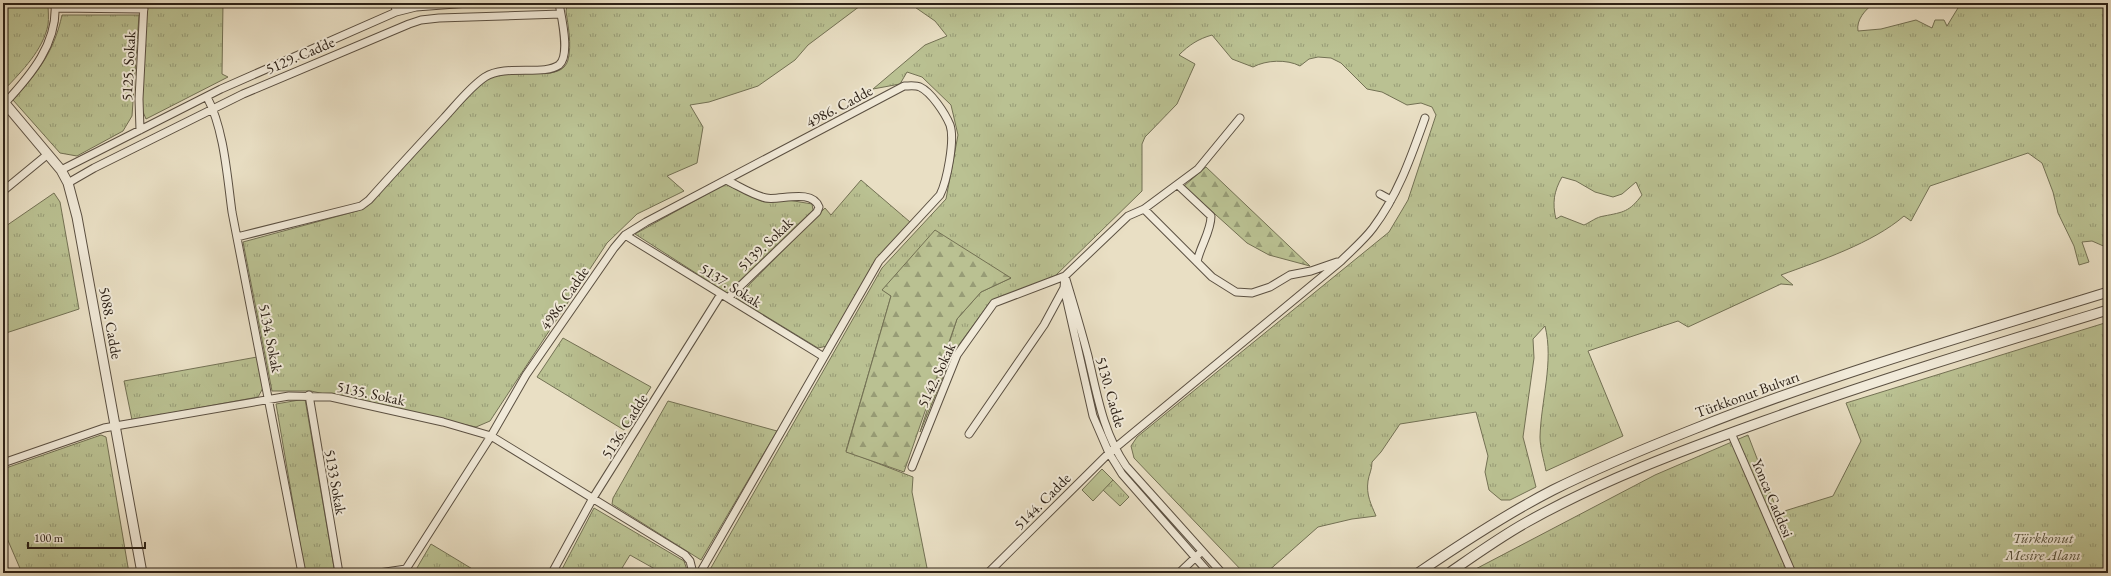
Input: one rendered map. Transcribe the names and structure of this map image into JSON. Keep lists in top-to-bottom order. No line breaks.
{"streets":{"street":["5129. Cadde","5125. Sokak","4986. Cadde","5139. Sokak","5137. Sokak","5088. Cadde","5134. Sokak","5142. Sokak","5130. Cadde","5135. Sokak","Türkkonut Bulvarı","5136. Cadde","5133 Sokak","Yonca Caddesi","5144. Cadde"]},"crossings":[["5129. Cadde","5125. Sokak"],["5129. Cadde","5088. Cadde"],["5129. Cadde","5134. Sokak"],["4986. Cadde","5139. Sokak"],["4986. Cadde","5137. Sokak"],["4986. Cadde","5135. Sokak"],["5139. Sokak","5137. Sokak"],["5139. Sokak","5136. Cadde"],["5137. Sokak","5136. Cadde"],["5088. Cadde","5135. Sokak"],["5134. Sokak","5135. Sokak"],["5142. Sokak","5130. Cadde"],["5130. Cadde","5144. Cadde"],["5135. Sokak","5136. Cadde"],["5135. Sokak","5133 Sokak"],["Türkkonut Bulvarı","Yonca Caddesi"]],"parks":["Türkkonut Mesire Alanı"],"scale_bar":"100 m"}
